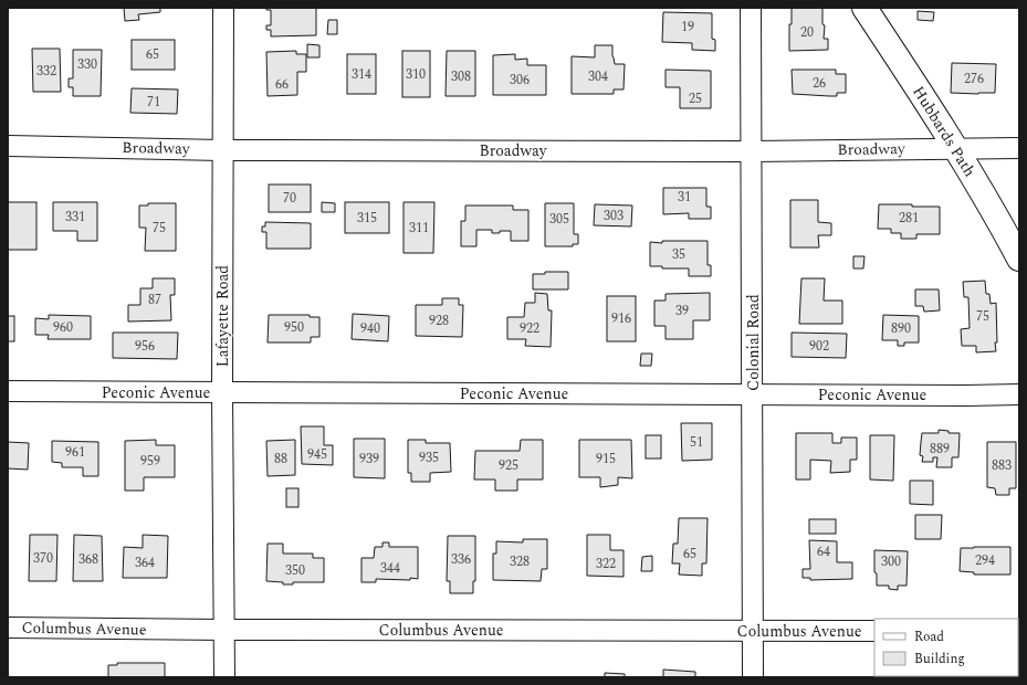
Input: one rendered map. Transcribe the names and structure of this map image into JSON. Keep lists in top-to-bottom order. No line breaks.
{"streets":{"street":["Hubbards Path","Broadway","Lafayette Road","Colonial Road","Peconic Avenue","Columbus Avenue"]},"crossings":[["Hubbards Path","Broadway"],["Broadway","Lafayette Road"],["Broadway","Colonial Road"],["Lafayette Road","Peconic Avenue"],["Lafayette Road","Columbus Avenue"],["Colonial Road","Peconic Avenue"],["Colonial Road","Columbus Avenue"]],"house_numbers":["19","20","65","330","332","314","310","308","304","276","306","26","66","25","71","31","70","303","331","315","281","305","75","311","35","87","39","75","916","928","960","950","940","922","890","956","902","51","889","961","945","935","88","939","915","959","925","883","64","65","370","368","336","294","328","300","364","322","344","350"],"legend":["Road","Building"]}
